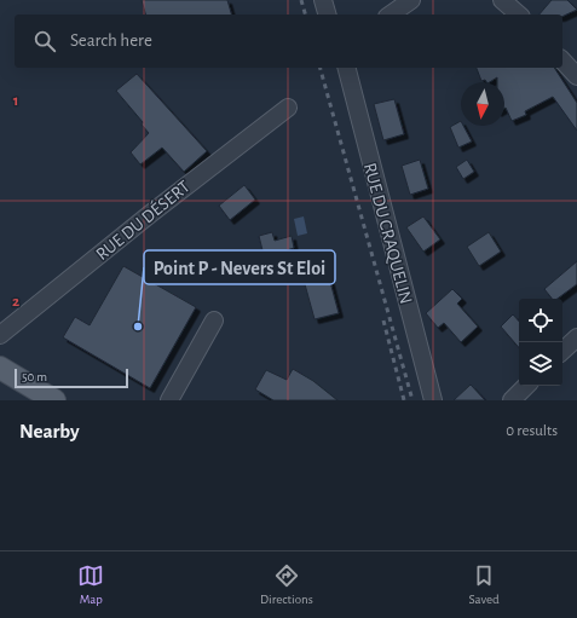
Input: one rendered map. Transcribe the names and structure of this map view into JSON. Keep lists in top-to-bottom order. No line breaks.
{"streets":{"street":["RUE DU DÉSERT","RUE DU CRAQUELIN"]},"places":["Point P - Nevers St Eloi"],"scale_bar":"50 m","north":"bottom","page":{"search":"Search here","scale":"50 m","heading":["Nearby","0 results"],"nav":["Map","Directions","Saved"]},"grid":{"rows":["1","2"]}}
